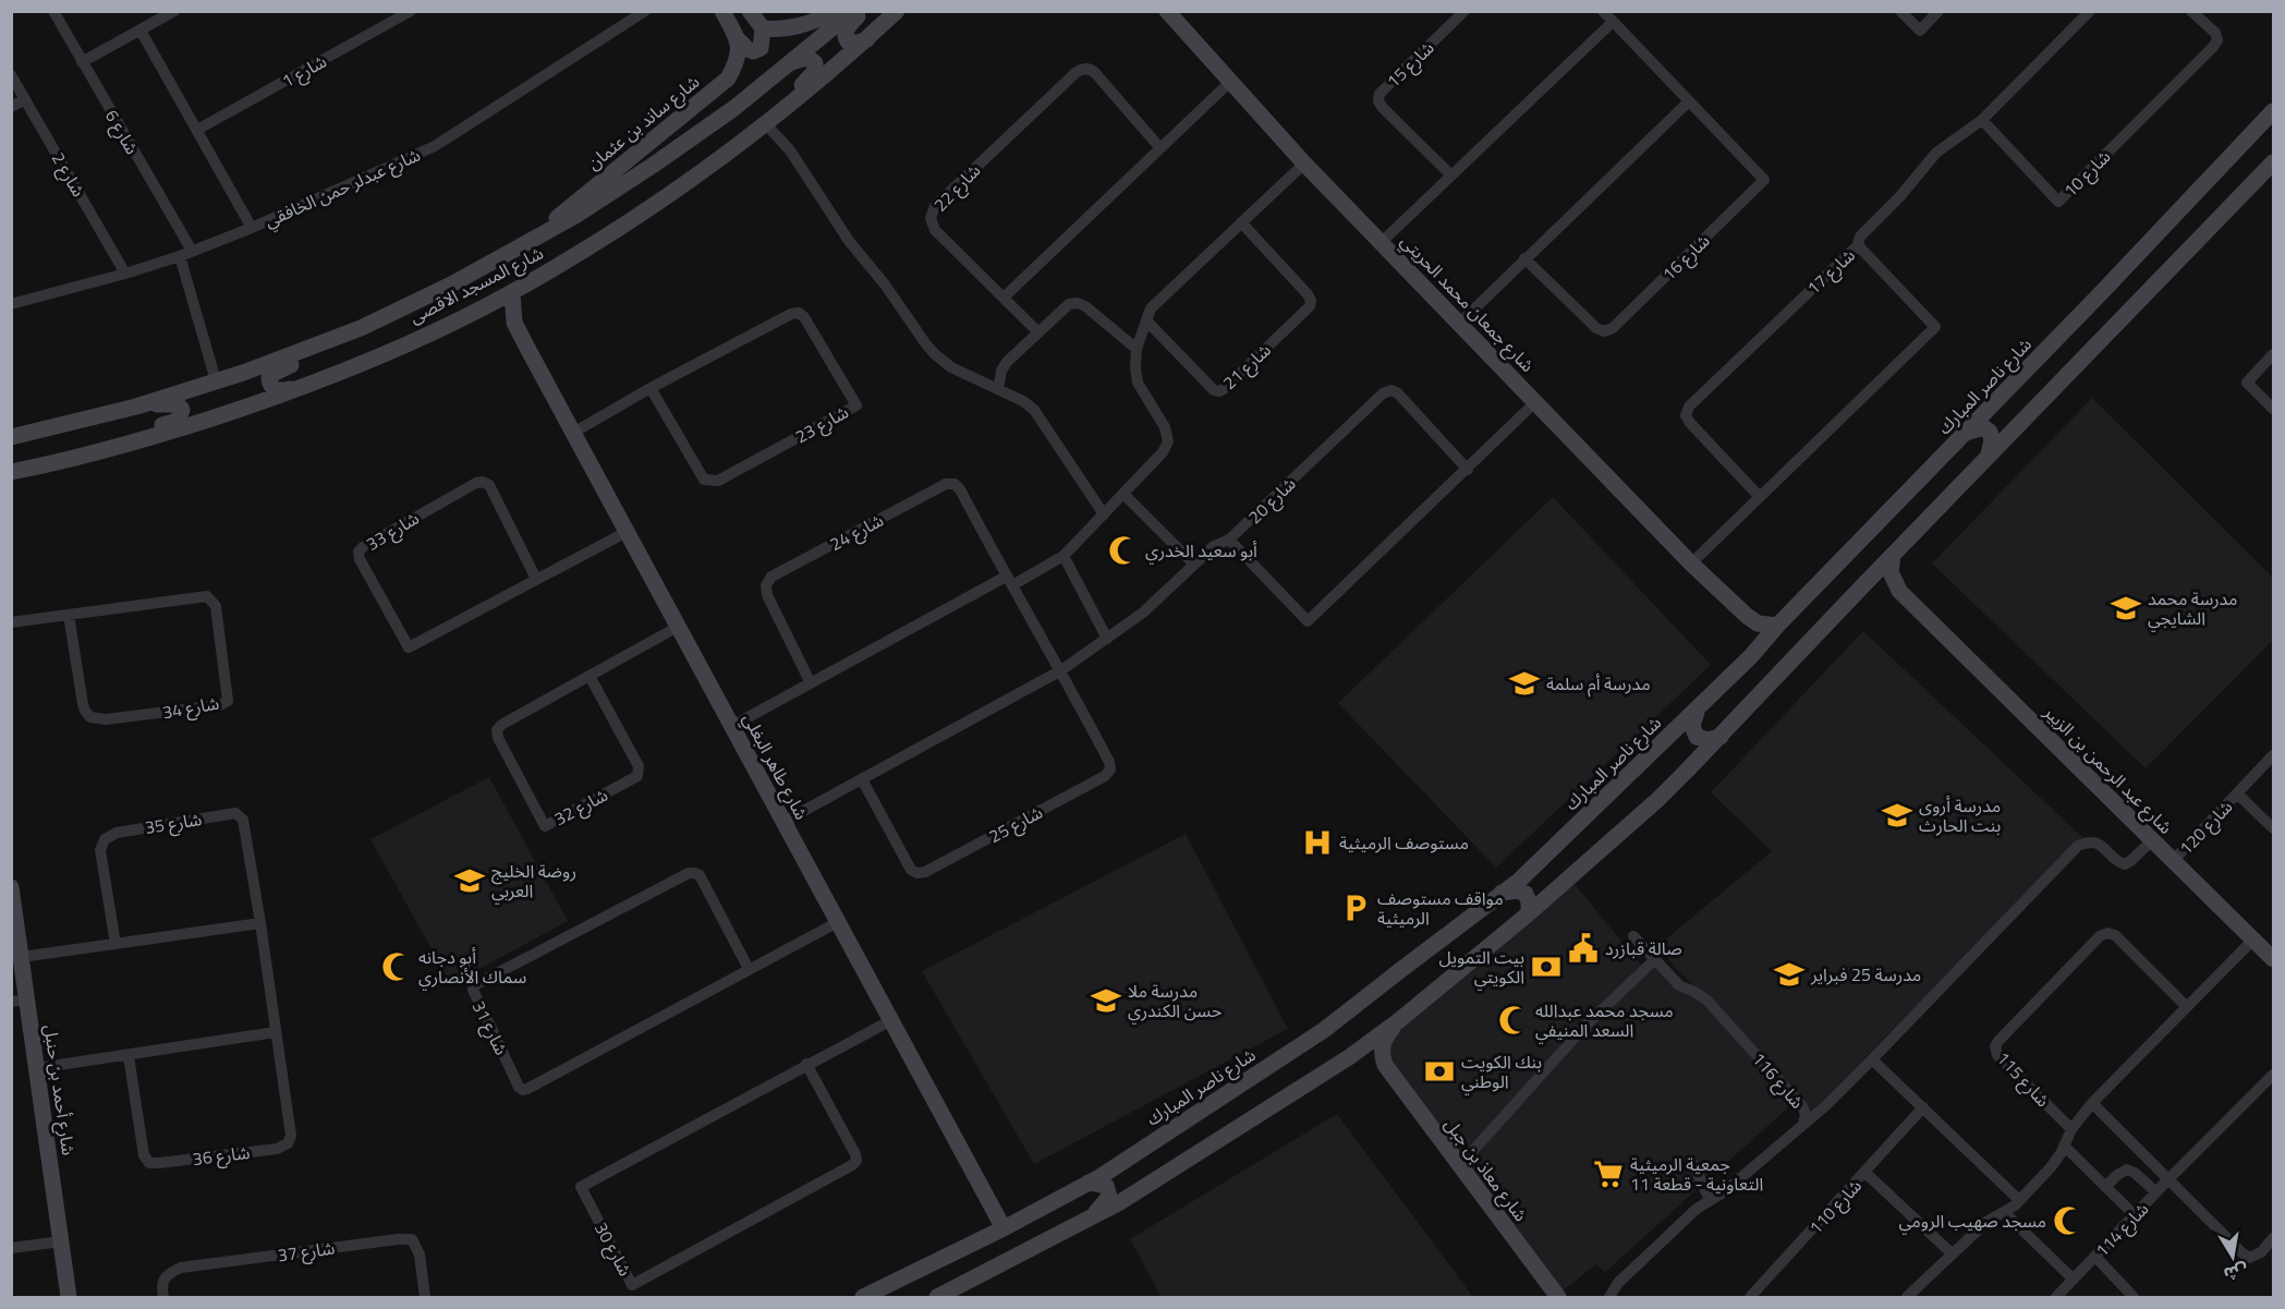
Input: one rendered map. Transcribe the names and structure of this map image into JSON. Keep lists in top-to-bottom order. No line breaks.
{"streets":{"street":["شارع 15","شارع 1","شارع ساند بن عثمان","شارع 6","شارع 10","شارع 2","شارع عبدلر حمن الخافقي","شارع 22","شارع 16","شارع 17","شارع المسجد الاقصى","شارع جمعان محمد الحريتي","شارع 21","شارع ناصر المبارك","شارع 23","شارع 20","شارع 33","شارع 24","شارع 34","شارع طاهر البغلي","شارع عبد الرحمن بن الزبير","شارع 32","شارع 35","شارع 25","شارع 120","شارع 31","شارع 115","شارع 116","شارع أحمد بن حنبل","شارع 36","شارع معاذ بن جبل","شارع 110","شارع 114","شارع 30","شارع 37"]},"crossings":[["شارع ساند بن عثمان","شارع المسجد الاقصى"],["شارع 6","شارع عبدلر حمن الخافقي"],["شارع 2","شارع عبدلر حمن الخافقي"],["شارع 17","شارع جمعان محمد الحريتي"],["شارع المسجد الاقصى","شارع طاهر البغلي"],["شارع جمعان محمد الحريتي","شارع ناصر المبارك"],["شارع ناصر المبارك","شارع طاهر البغلي"],["شارع 23","شارع طاهر البغلي"],["شارع 33","شارع طاهر البغلي"],["شارع 24","شارع 25"],["شارع طاهر البغلي","شارع 32"],["شارع طاهر البغلي","شارع 31"],["شارع طاهر البغلي","شارع 30"],["شارع عبد الرحمن بن الزبير","شارع 120"],["شارع 35","شارع 36"]],"places":{"mosque":["أبو سعيد الخدري","أبو دجانه سماك الأنصاري","مسجد محمد عبدالله السعد المنيفي","مسجد صهيب الرومي"],"school or university":["مدرسة محمد الشايجي","مدرسة أم سلمة","مدرسة أروى بنت الحارث","روضة الخليج العربي","مدرسة 25 فبراير","مدرسة ملا حسن الكندري"],"hospital":["مستوصف الرميثية"],"parking":["مواقف مستوصف الرميثية"],"public building":["صالة قبازرد"],"bank":["بيت التمويل الكويتي","بنك الكويت الوطني"],"supermarket":["جمعية الرميثية التعاونية - قطعة 11"]},"north":"bottom"}
